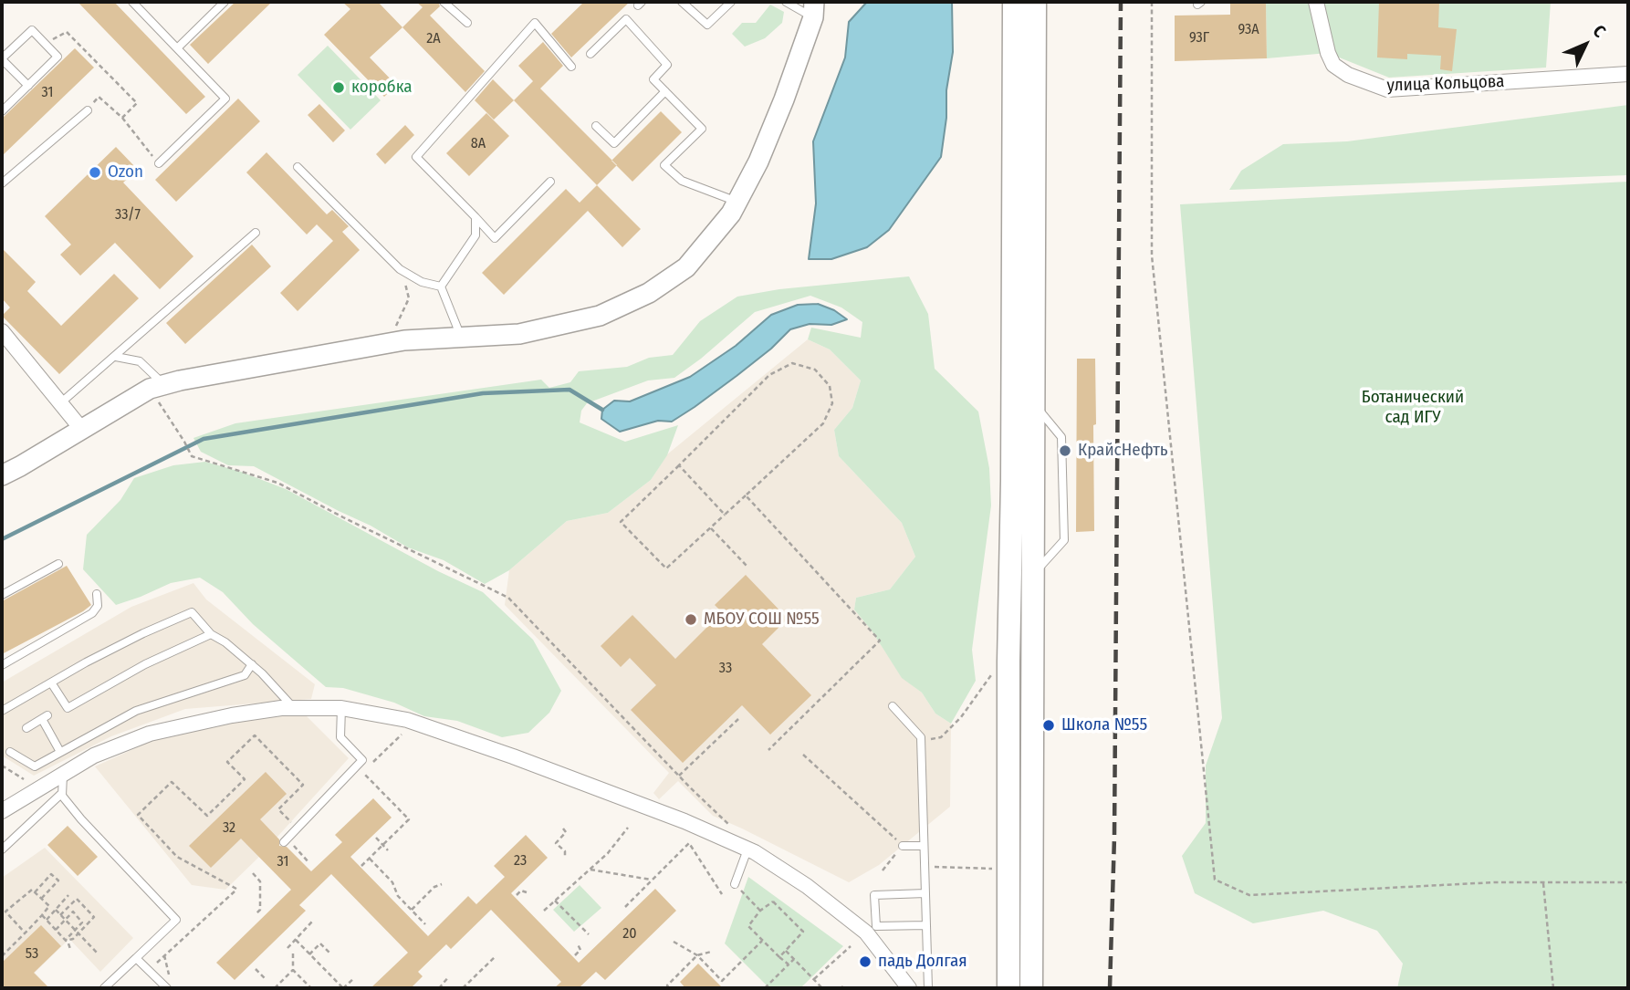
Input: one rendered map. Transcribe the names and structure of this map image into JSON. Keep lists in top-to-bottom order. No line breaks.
{"streets":{"street":["улица Кольцова"]},"parks":["Ботанический сад ИГУ"],"places":["коробка","Ozon","КрайсНефть","МБОУ СОШ №55","Школа №55","падь Долгая"],"house_numbers":["93А","93Г","2А","31","8А","33/7","33","32","23","31","20","53"],"north":"top right"}
